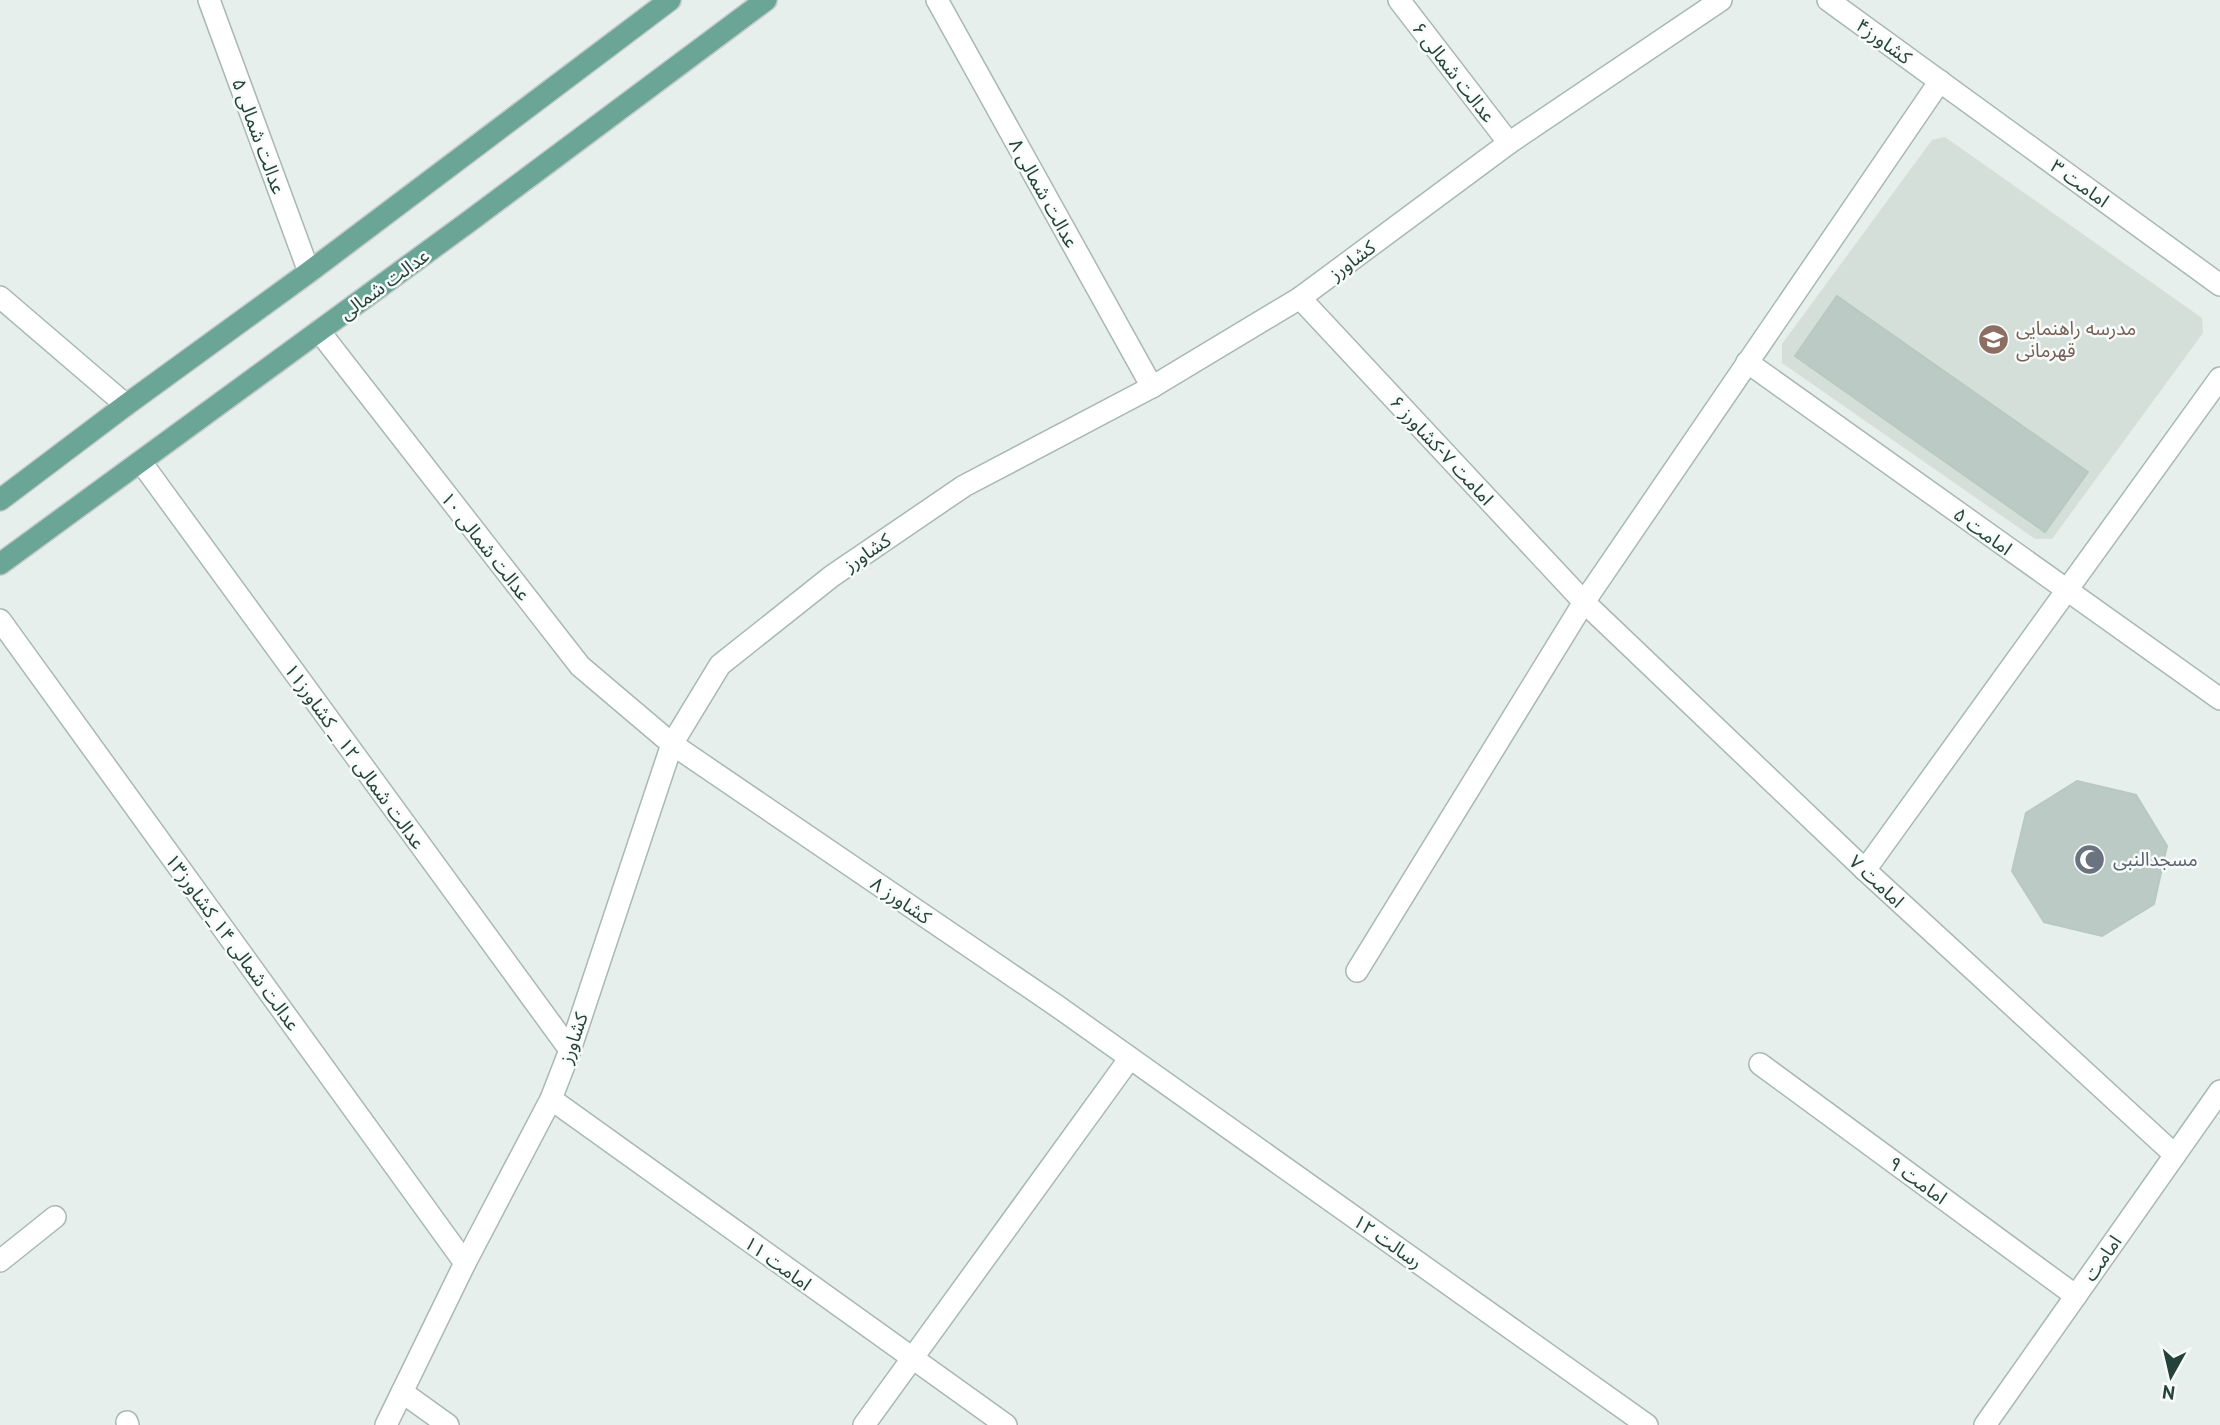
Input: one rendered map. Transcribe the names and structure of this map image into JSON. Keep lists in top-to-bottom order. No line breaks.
{"streets":{"main road":["عدالت شمالی"],"street":["کشاورز۴","عدالت شمالی ۶","عدالت شمالی ۵","امامت ۳","عدالت شمالی ۸","کشاورز","امامت ۷-کشاورز ۶","امامت ۵","عدالت شمالی ۱۰","عدالت شمالی ۱۲ _ کشاورز۱۱","امامت ۷","کشاورز ۸","عدالت شمالی ۱۴_کشاورز۱۳","امامت ۹","رسالت ۱۲","امامت","امامت ۱۱"]},"crossings":[["کشاورز۴","امامت ۳"],["عدالت شمالی ۶","کشاورز"],["عدالت شمالی ۸","کشاورز"],["کشاورز","امامت ۷-کشاورز ۶"],["کشاورز","عدالت شمالی ۱۰"],["کشاورز","عدالت شمالی ۱۲ _ کشاورز۱۱"],["کشاورز","کشاورز ۸"],["کشاورز","عدالت شمالی ۱۴_کشاورز۱۳"],["کشاورز","امامت ۱۱"],["عدالت شمالی","عدالت شمالی ۱۰"],["عدالت شمالی","عدالت شمالی ۱۲ _ کشاورز۱۱"],["امامت ۷-کشاورز ۶","امامت ۷"],["عدالت شمالی ۱۰","کشاورز ۸"],["امامت ۷","امامت"],["کشاورز ۸","رسالت ۱۲"],["امامت ۹","امامت"]],"places":{"school or university":["مدرسه راهنمایی قهرمانی"],"mosque":["مسجدالنبی"]},"north":"bottom"}
